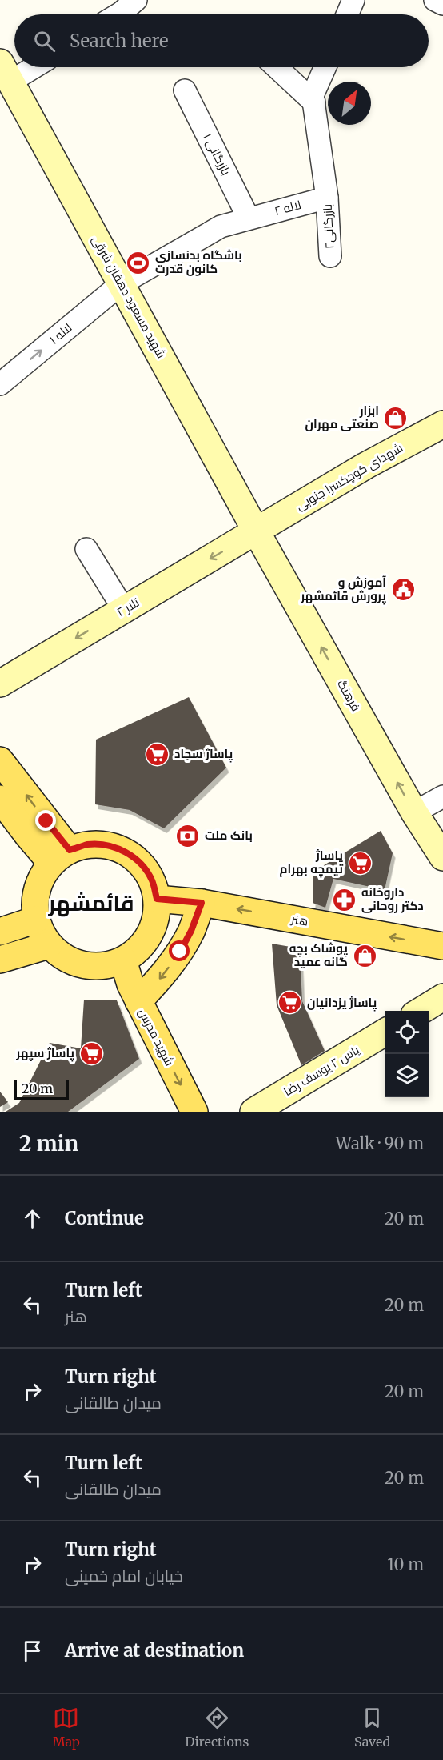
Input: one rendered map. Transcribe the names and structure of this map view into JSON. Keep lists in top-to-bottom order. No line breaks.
{"streets":{"main road":["شهید مسعود دهقان شرقی","شهدای کوچکسرا جنوبی","تلار ۲","فرهنگ","هنر","شهید مدرس","یاس ۲ یوسف رضا"],"street":["بازرگانی ۱","لاله ۲","بازرگانی۲","لاله ۱"]},"crossings":[["بازرگانی ۱","لاله ۲"],["لاله ۲","بازرگانی۲"],["لاله ۲","شهید مسعود دهقان شرقی"],["لاله ۲","لاله ۱"],["شهید مسعود دهقان شرقی","لاله ۱"],["شهید مسعود دهقان شرقی","شهدای کوچکسرا جنوبی"],["شهید مسعود دهقان شرقی","تلار ۲"],["شهید مسعود دهقان شرقی","فرهنگ"],["شهدای کوچکسرا جنوبی","تلار ۲"],["شهدای کوچکسرا جنوبی","فرهنگ"],["تلار ۲","فرهنگ"],["هنر","شهید مدرس"]],"one_way":["لاله ۱","تلار ۲","فرهنگ","هنر","شهید مدرس"],"districts":["قائمشهر"],"places":{"sports":["باشگاه بدنسازی کانون قدرت"],"shop":["ابزار صنعتی مهران","پوشاک بچه گانه عمید"],"public building":["آموزش و پرورش قائمشهر"],"supermarket":["پاساژ سجاد","پاساژ تیمچه بهرام","پاساژ یزدانیان","پاساژ سپهر"],"bank":["بانک ملت"],"pharmacy":["داروخانه دکتر روحانی"]},"scale_bar":"20 m","north":"top right","page":{"search":"Search here","scale":"20 m","heading":["2 min","Walk · 90 m"],"list":[["Continue","20 m"],["Turn left","هنر","20 m"],["Turn right","میدان طالقانی","20 m"],["Turn left","میدان طالقانی","20 m"],["Turn right","خیابان امام خمینی","10 m"],"Arrive at destination"],"nav":["Map","Directions","Saved"]}}
